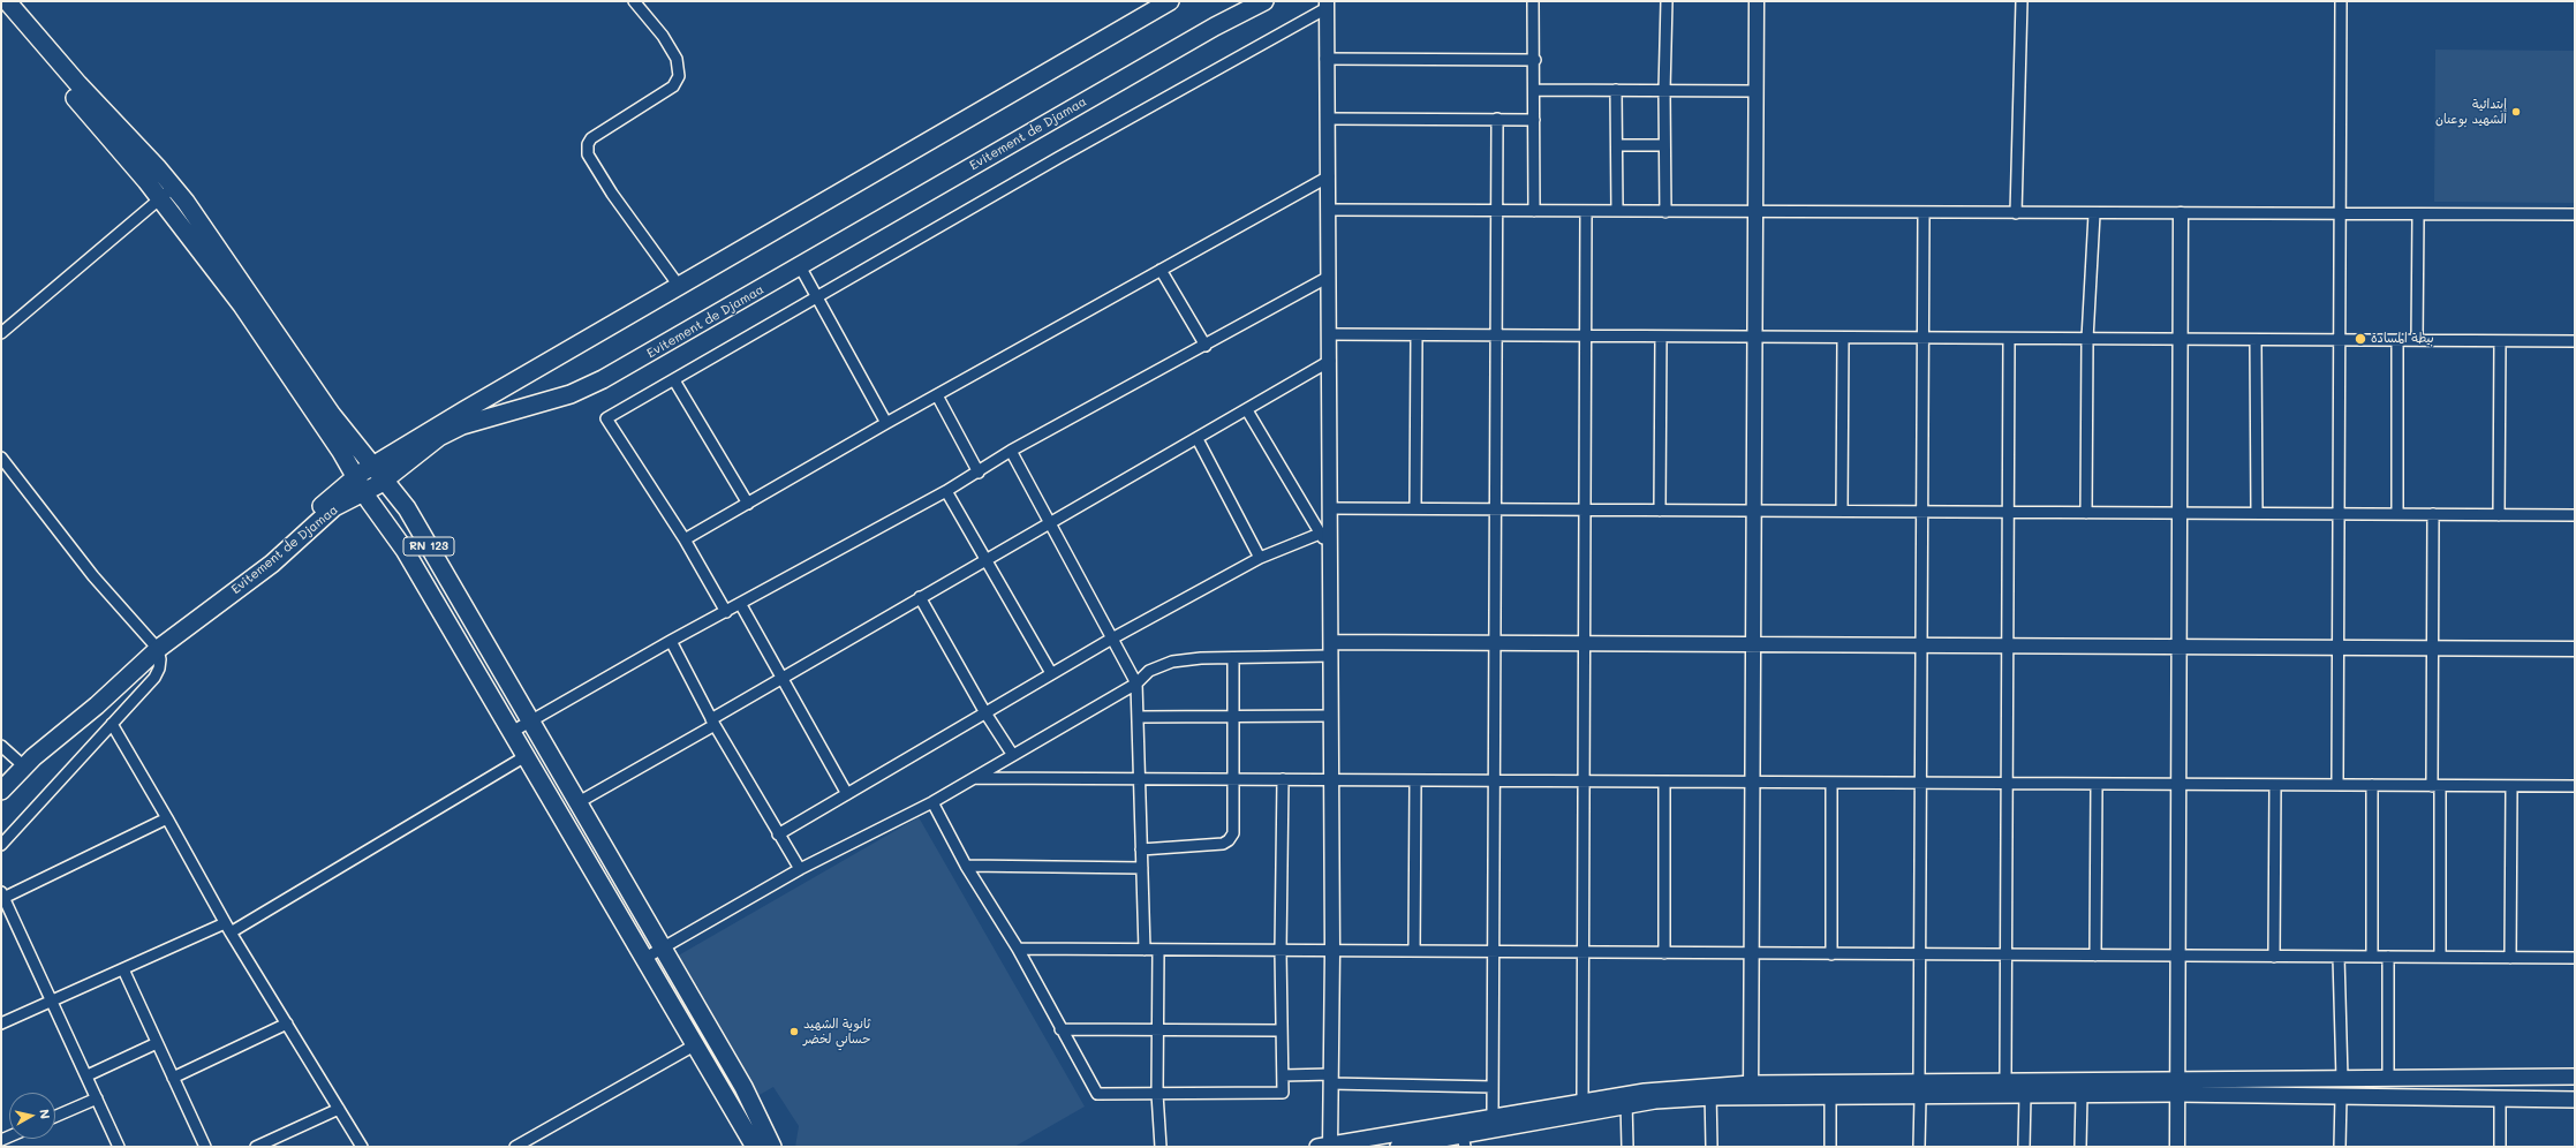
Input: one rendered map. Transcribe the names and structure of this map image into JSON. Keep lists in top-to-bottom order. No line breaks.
{"streets":{"main road":["Evitement de Djamaa","RN 123"]},"crossings":[["Evitement de Djamaa","RN 123"]],"places":["إبتدائية الشهيد بوعنان","بيطة المسادة","ثانوية الشهيد حساني لخضر"],"north":"right"}
